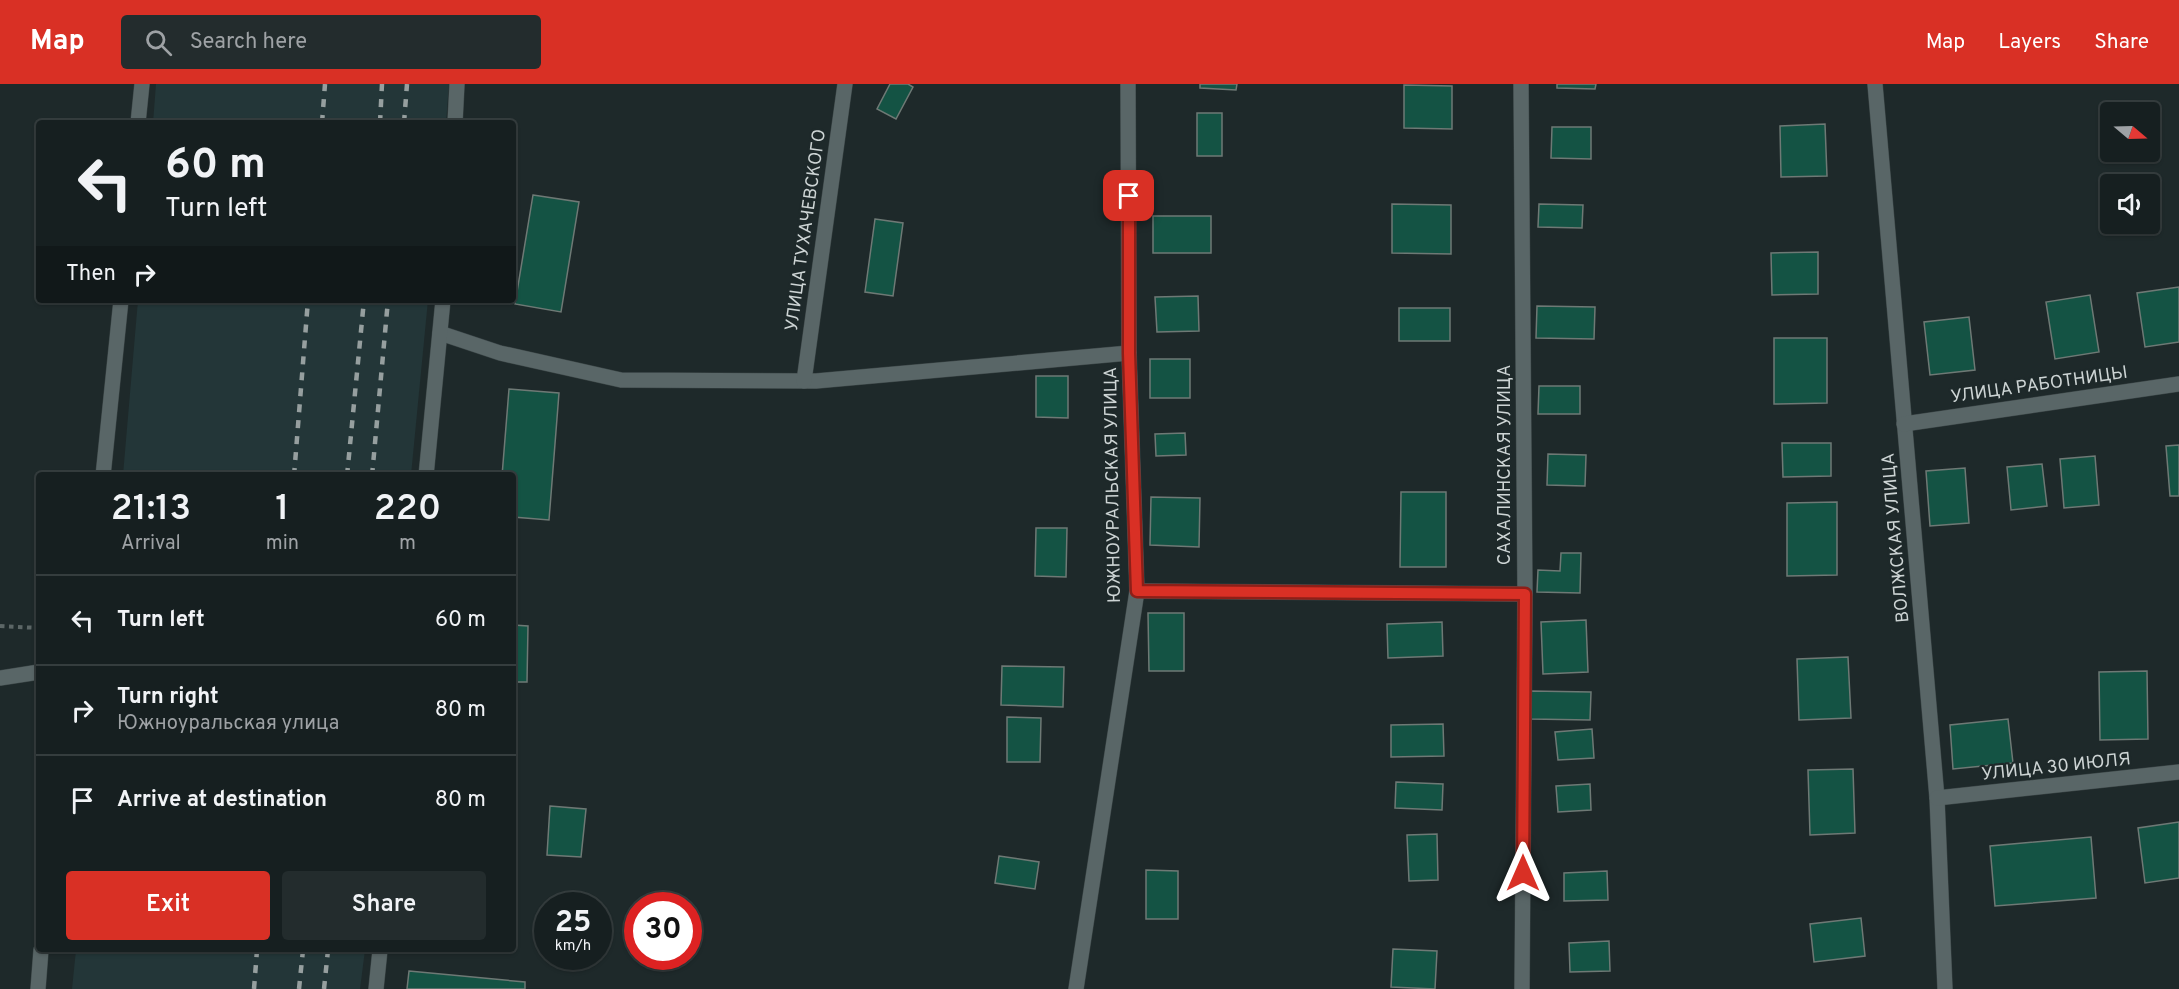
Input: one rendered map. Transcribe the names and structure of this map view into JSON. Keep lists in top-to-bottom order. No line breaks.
{"streets":{"street":["УЛИЦА ТУХАЧЕВСКОГО","УЛИЦА РАБОТНИЦЫ","САХАЛИНСКАЯ УЛИЦА","ЮЖНОУРАЛЬСКАЯ УЛИЦА","ВОЛЖСКАЯ УЛИЦА","УЛИЦА 30 ИЮЛЯ"]},"crossings":[["УЛИЦА РАБОТНИЦЫ","ВОЛЖСКАЯ УЛИЦА"],["ВОЛЖСКАЯ УЛИЦА","УЛИЦА 30 ИЮЛЯ"]],"north":"right","page":{"header":"Map","search":"Search here","nav":["Map","Layers","Share"],"turn":["60 m","Turn left"],"then":"Then","eta":["21:13","Arrival","1","min","220","m"],"list":[{"name":"Turn left","value":"60 m"},{"name":"Turn right","note":"Южноуральская улица","value":"80 m"},{"name":"Arrive at destination","value":"80 m"}],"buttons":["Exit","Share"],"speed":"25 km/h","limit":"30"}}
